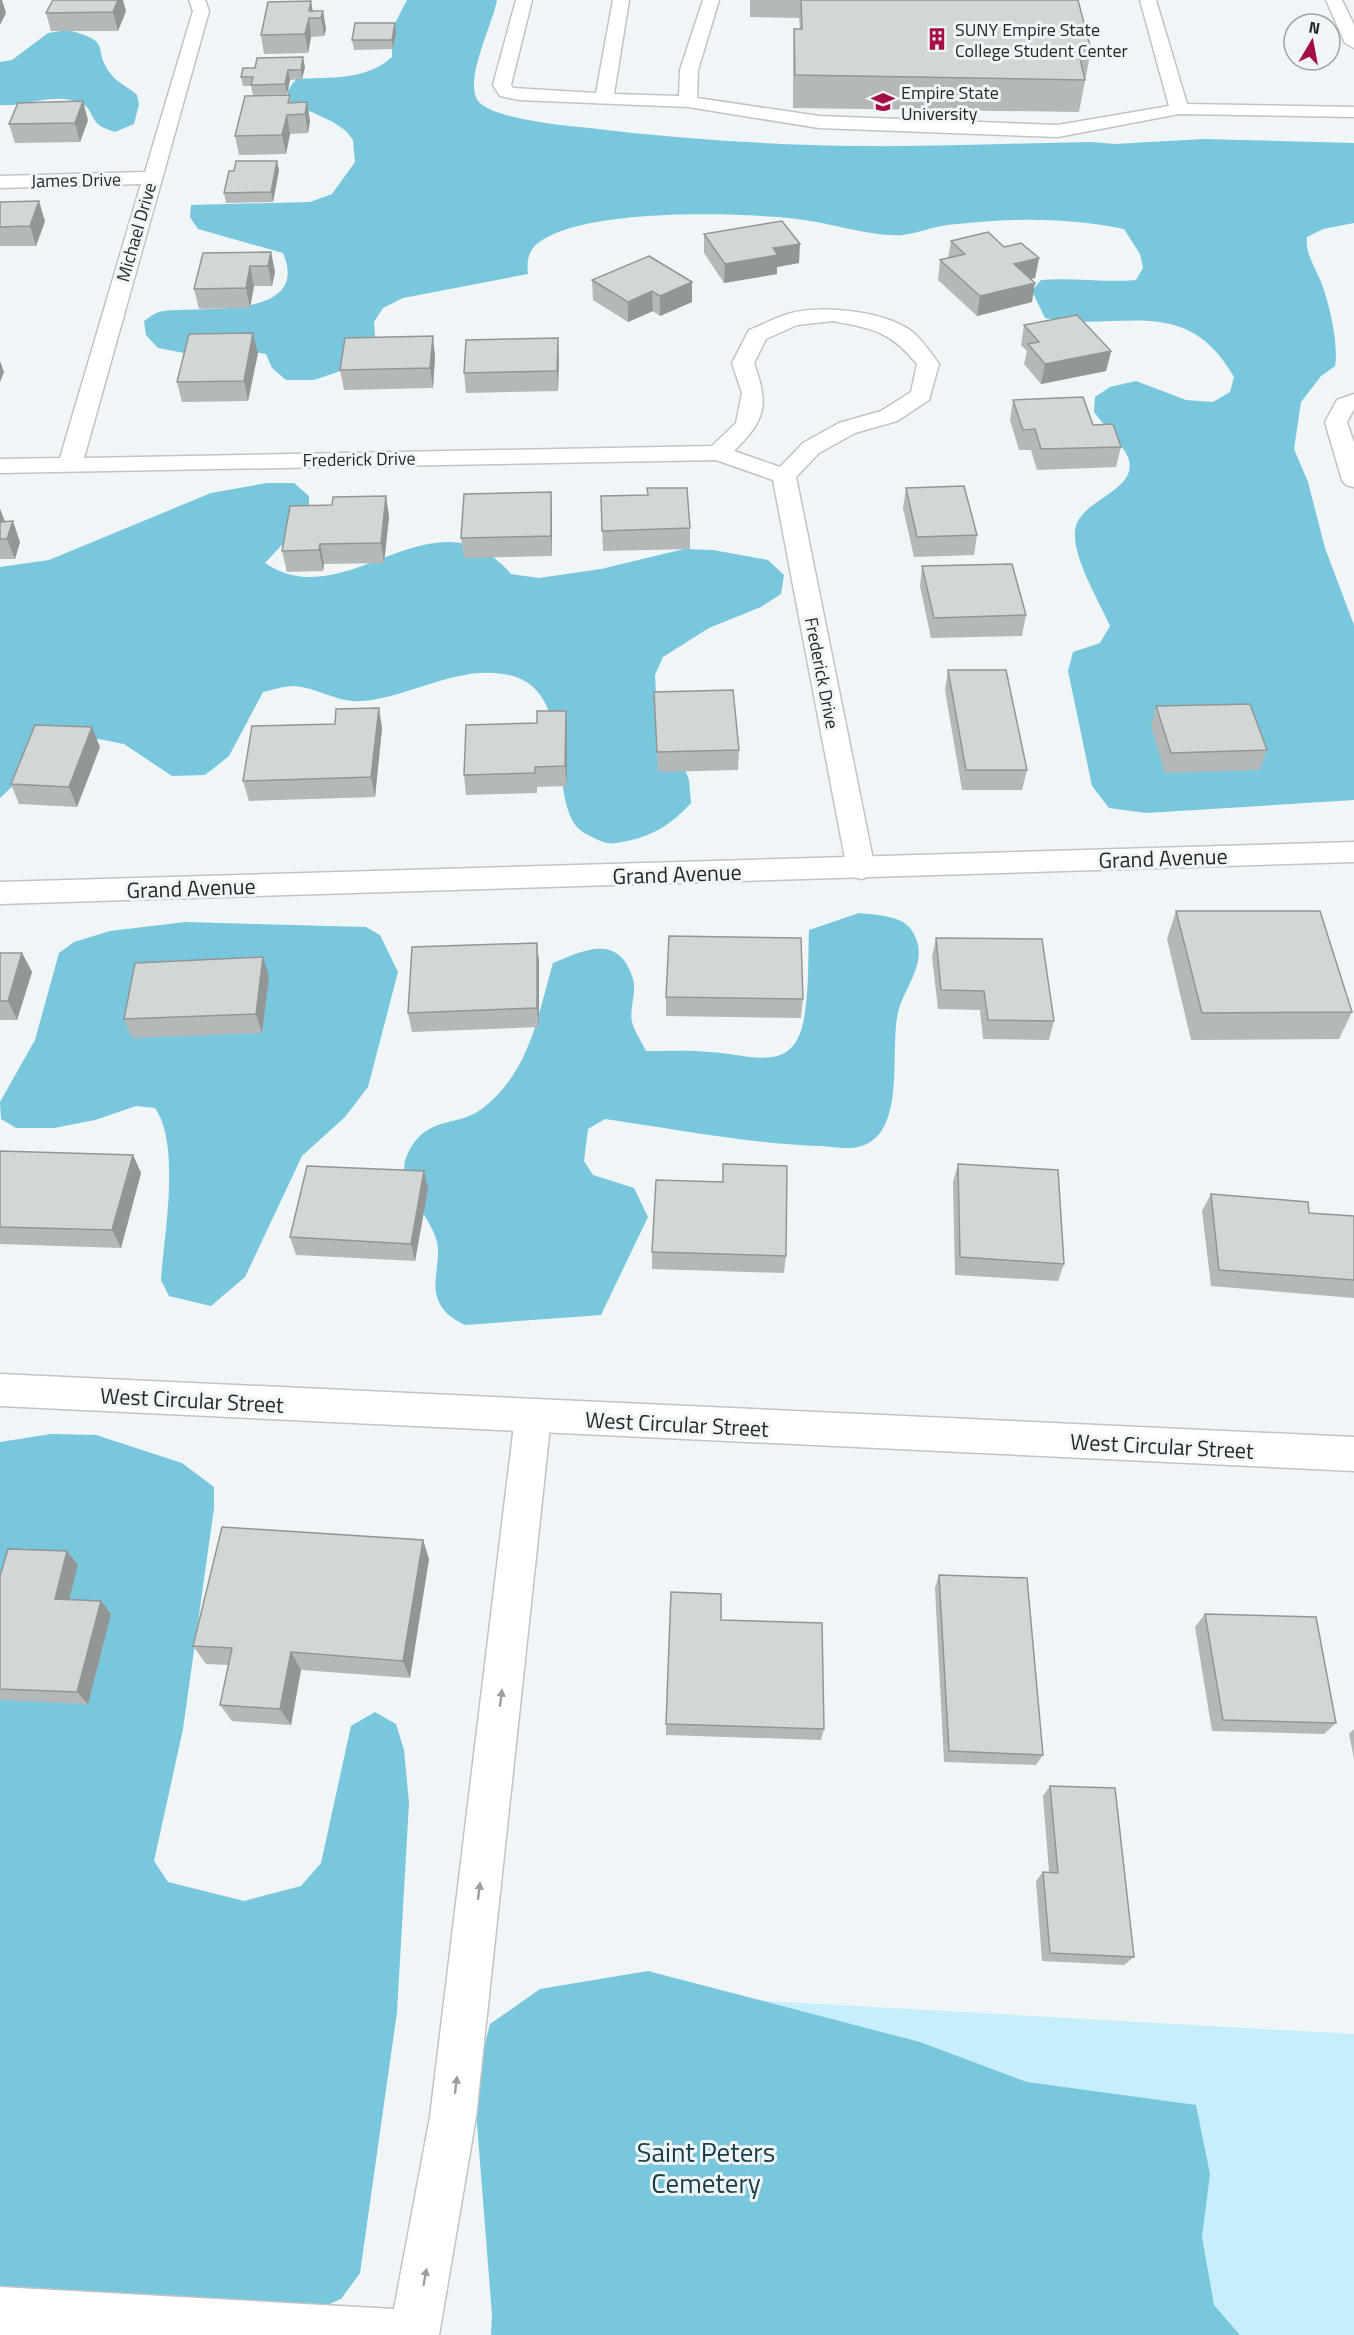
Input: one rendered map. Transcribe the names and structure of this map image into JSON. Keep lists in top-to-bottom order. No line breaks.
{"streets":{"street":["James Drive","Michael Drive","Frederick Drive","Grand Avenue","West Circular Street"]},"crossings":[["James Drive","Michael Drive"],["Michael Drive","Frederick Drive"],["Frederick Drive","Grand Avenue"]],"parks":["Saint Peters Cemetery"],"places":{"building":["SUNY Empire State College Student Center"],"school or university":["Empire State University"]},"north":"top"}
